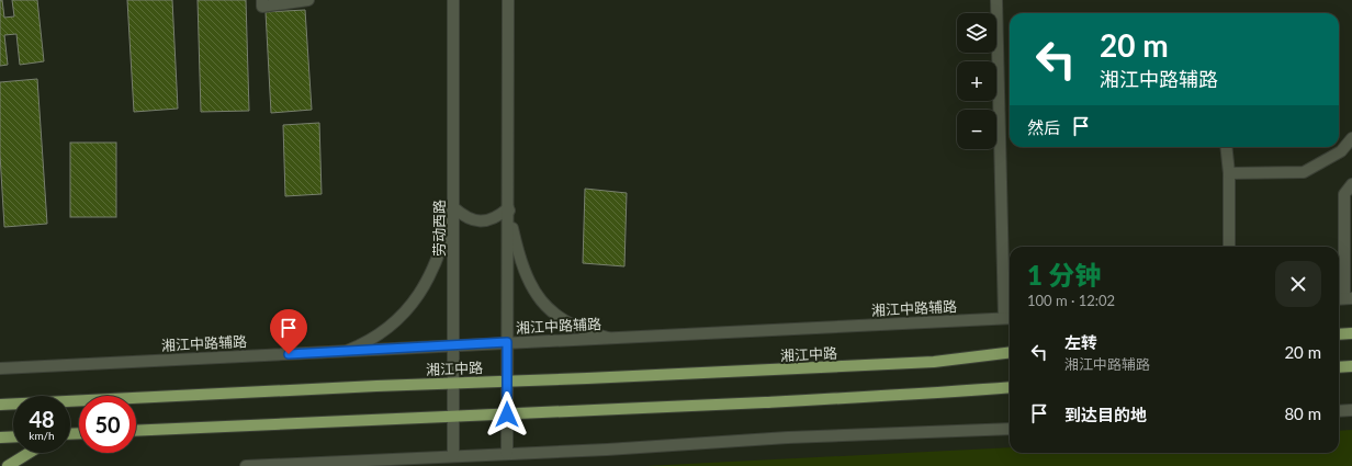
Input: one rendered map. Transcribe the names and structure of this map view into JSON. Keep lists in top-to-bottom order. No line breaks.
{"streets":{"main road":["湘江中路"],"street":["劳动西路","湘江中路辅路"]},"crossings":[["劳动西路","湘江中路辅路"],["劳动西路","湘江中路"]],"page":{"map_buttons":["+","−"],"turn":["20 m","湘江中路辅路"],"then":"然后","heading":["1 分钟","100 m · 12:02"],"list":[{"name":"左转","note":"湘江中路辅路","value":"20 m"},{"name":"到达目的地","value":"80 m"}],"speed":"48 km/h","limit":"50"}}
